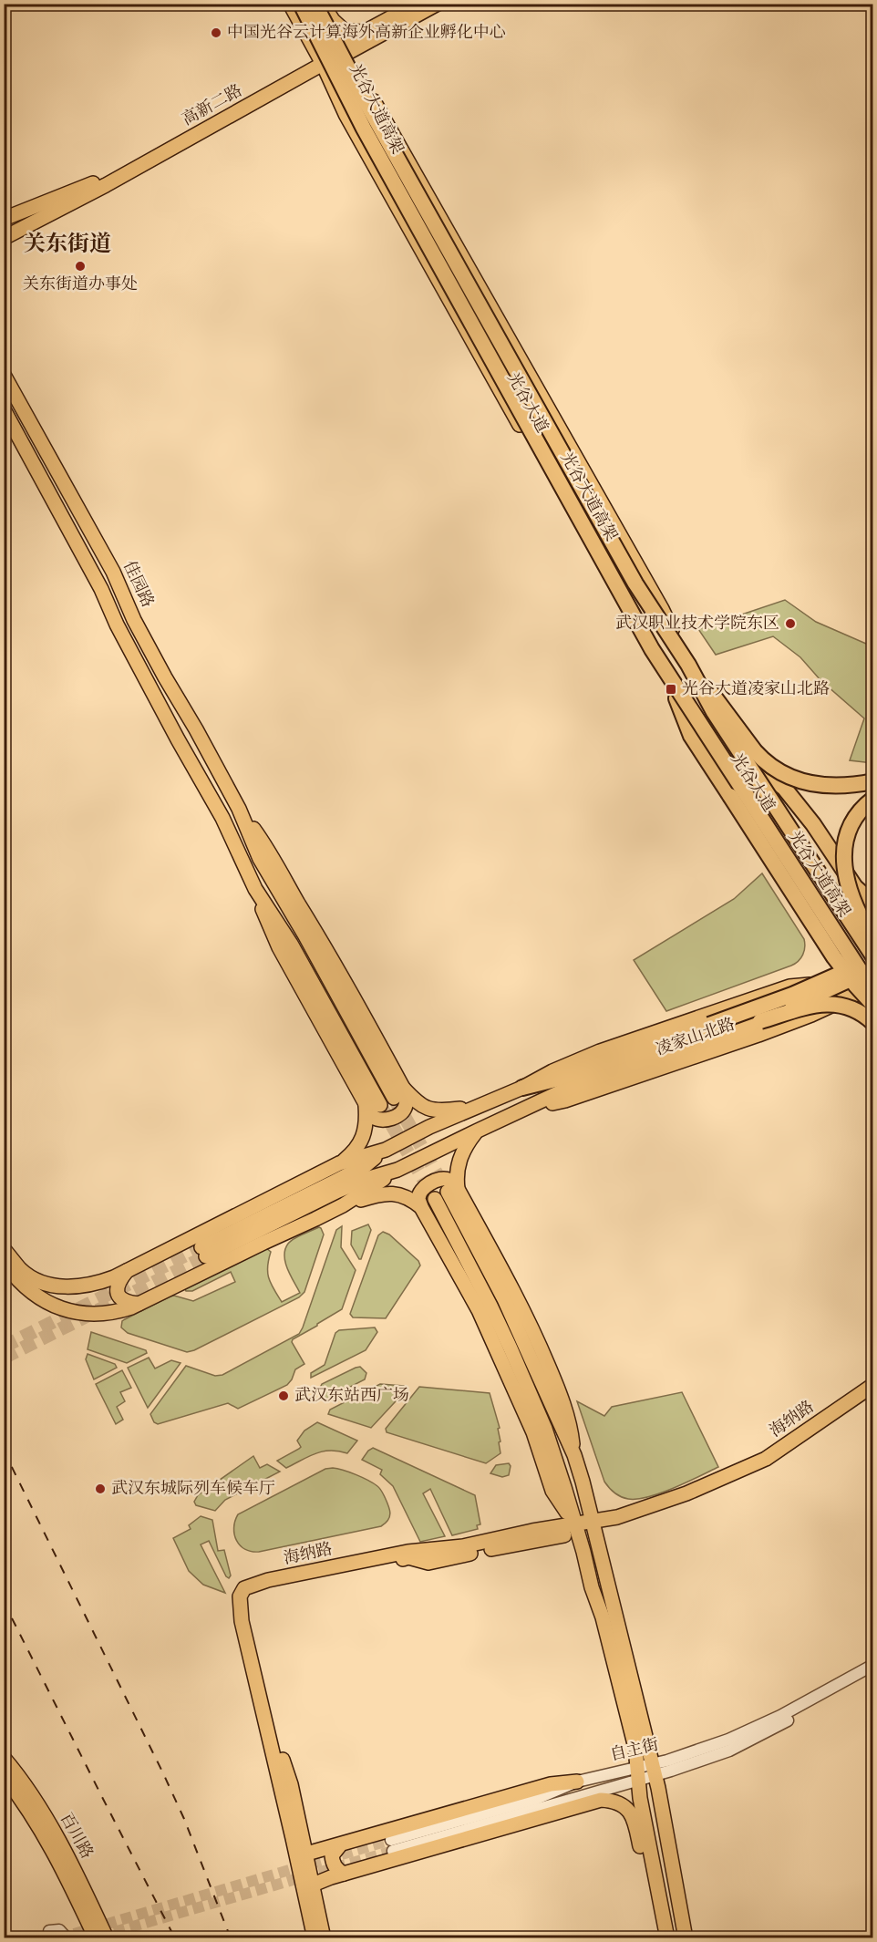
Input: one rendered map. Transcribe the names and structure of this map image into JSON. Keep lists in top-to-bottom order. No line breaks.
{"streets":{"highway":["光谷大道高架"],"main road":["高新二路","光谷大道","佳园路","凌家山北路","海纳路","百川路"],"street":["自主街"]},"crossings":[["高新二路","光谷大道"],["光谷大道高架","光谷大道"],["光谷大道高架","凌家山北路"],["光谷大道","凌家山北路"]],"districts":["关东街道"],"places":{"other":["中国光谷云计算海外高新企业孵化中心","关东街道办事处","武汉职业技术学院东区","武汉东站西广场","武汉东城际列车候车厅"],"transit":["光谷大道凌家山北路"]}}
